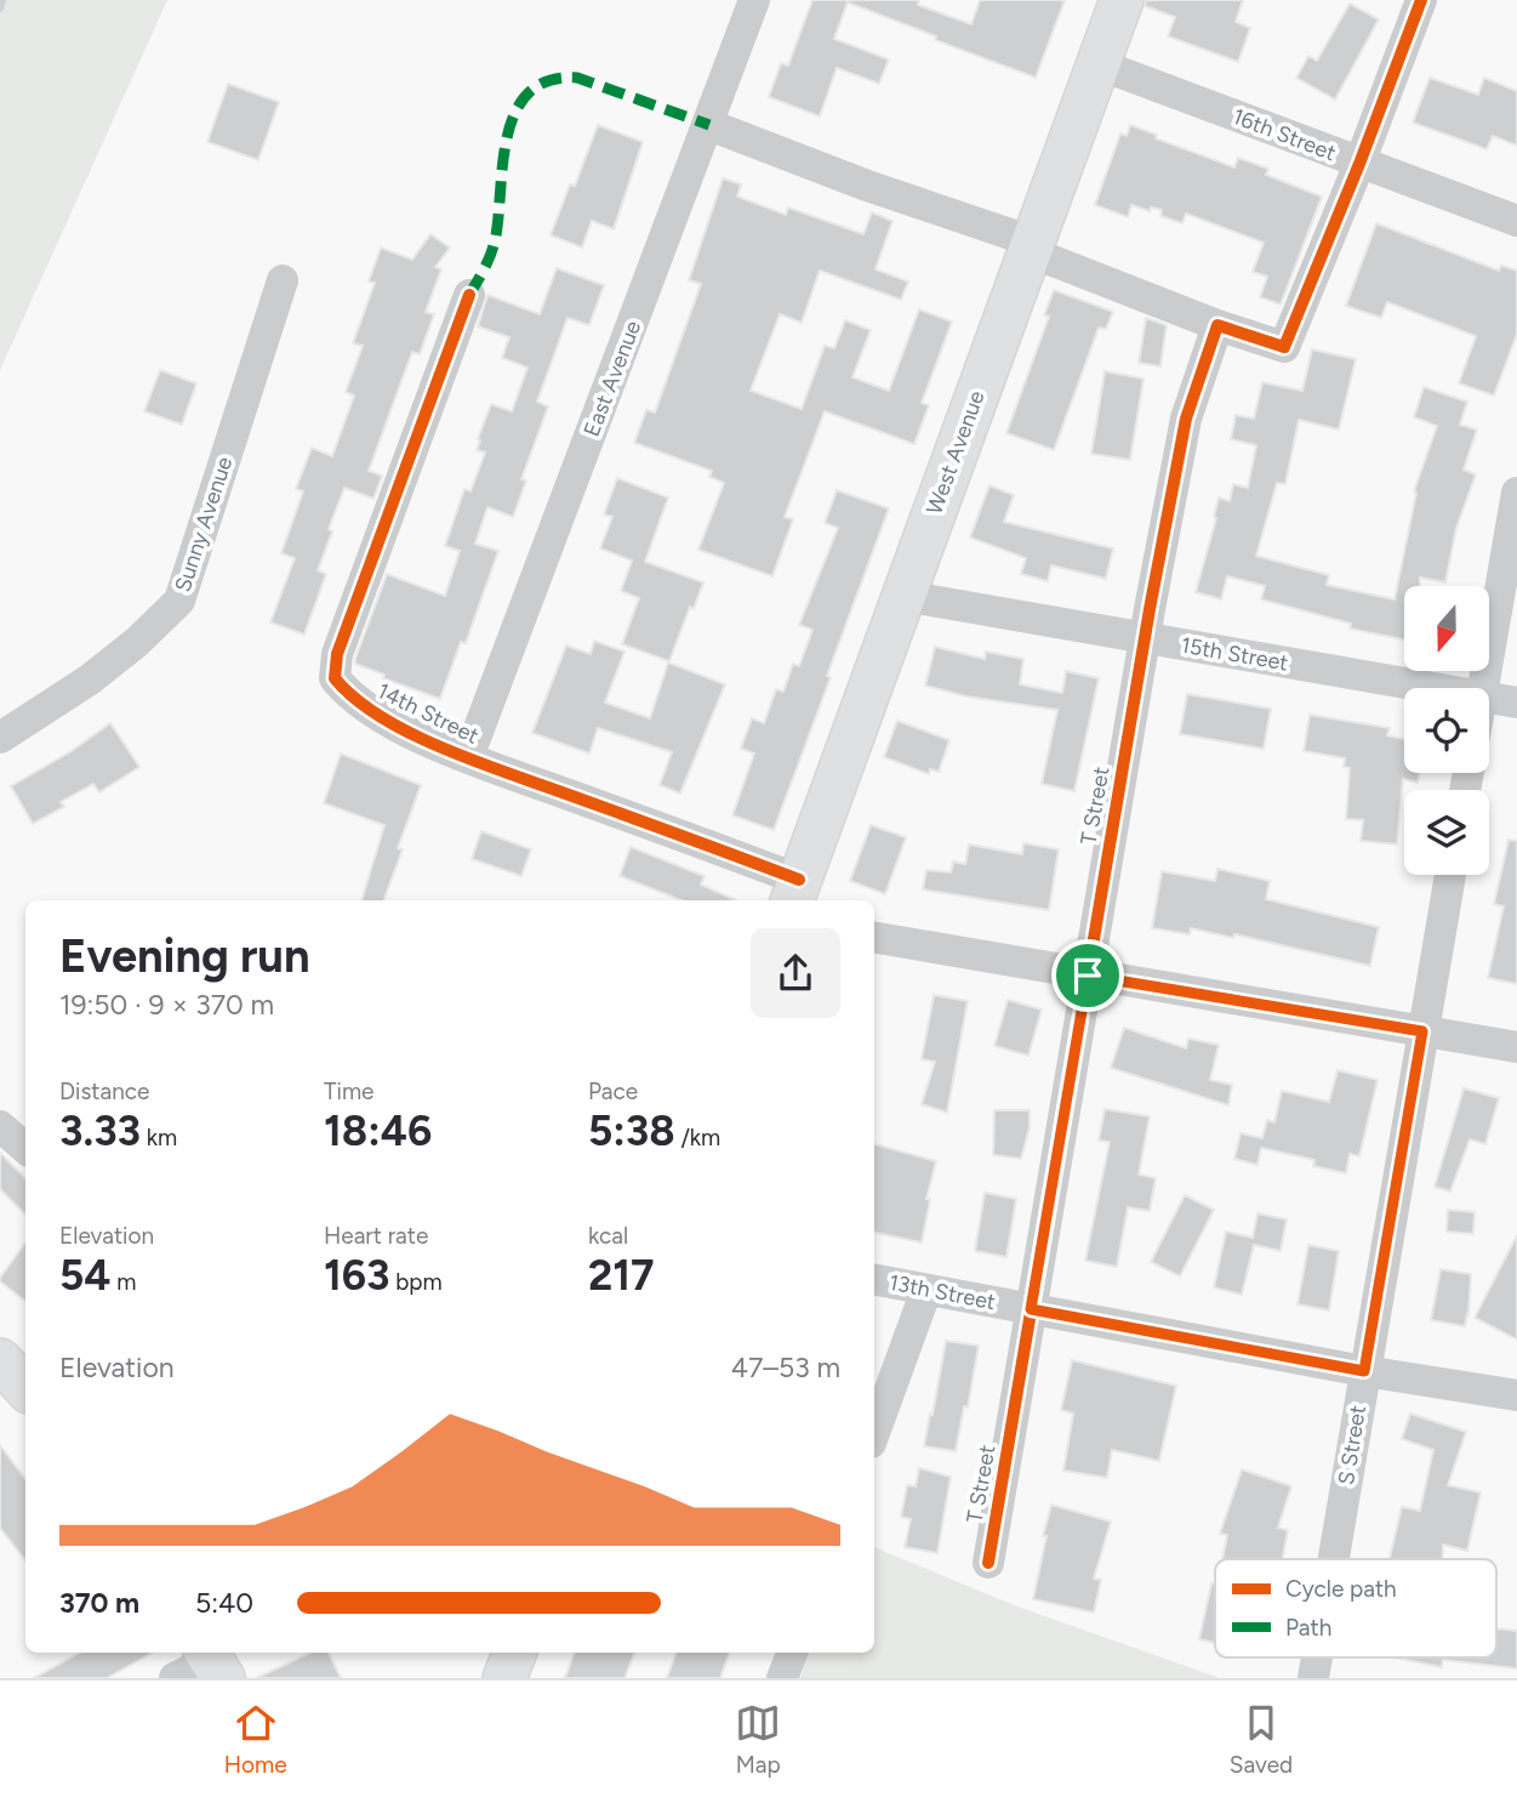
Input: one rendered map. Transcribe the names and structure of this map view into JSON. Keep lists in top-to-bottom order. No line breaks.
{"streets":{"main road":["West Avenue"],"street":["16th Street","East Avenue","Sunny Avenue","15th Street","14th Street","T Street","13th Street","S Street"]},"crossings":[["16th Street","West Avenue"],["East Avenue","14th Street"],["West Avenue","15th Street"],["West Avenue","14th Street"],["15th Street","T Street"],["T Street","13th Street"],["13th Street","S Street"]],"legend":["Cycle path","Path"],"north":"bottom","page":{"heading":["Evening run","19:50 · 9 × 370 m"],"stats":[["Distance","3.33 km"],["Time","18:46"],["Pace","5:38 /km"],["Elevation","54 m"],["Heart rate","163 bpm"],["kcal","217"]],"chart":["Elevation","47–53 m"],"list":[{"name":"370 m","note":"5:40"}],"tabs":["Home","Map","Saved"]}}
